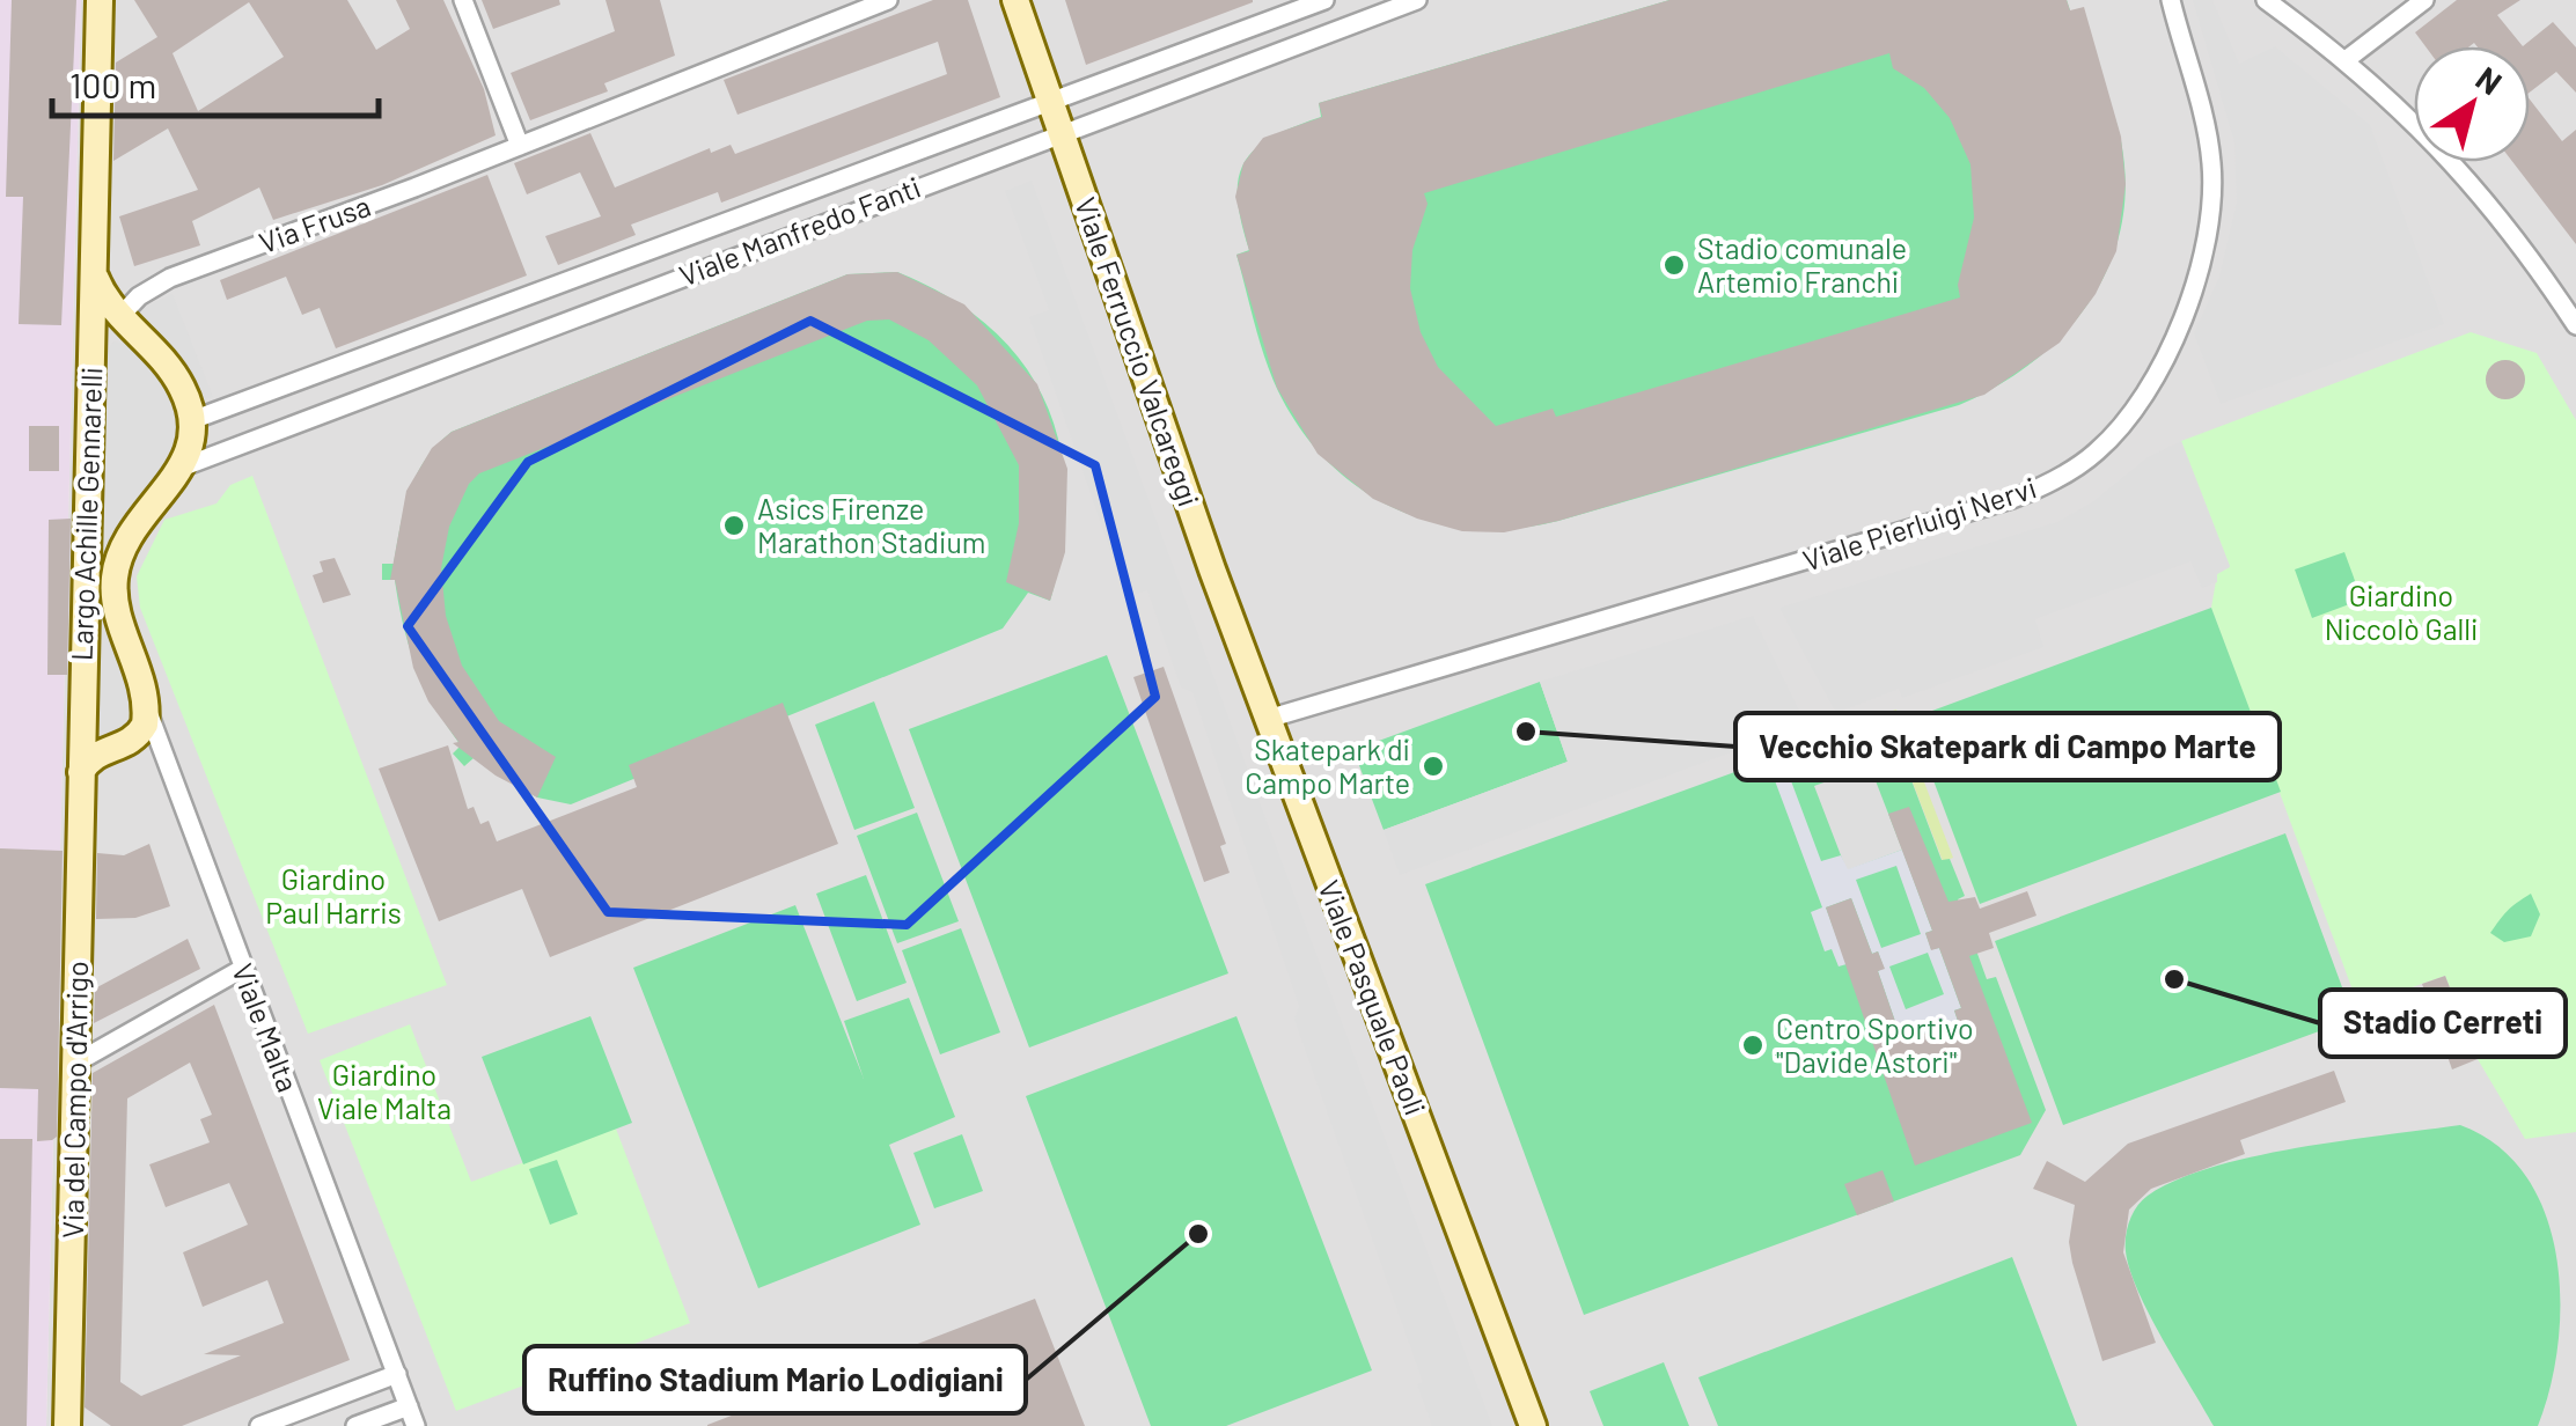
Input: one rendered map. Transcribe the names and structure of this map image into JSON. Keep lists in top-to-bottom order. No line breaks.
{"streets":{"street":["Via Frusa","Viale Manfredo Fanti","Viale Ferruccio Valcareggi","Largo Achille Gennarelli","Viale Pierluigi Nervi","Viale Pasquale Paoli","Viale Malta","Via del Campo d'Arrigo"]},"crossings":[["Via Frusa","Largo Achille Gennarelli"],["Viale Manfredo Fanti","Viale Ferruccio Valcareggi"],["Viale Manfredo Fanti","Largo Achille Gennarelli"],["Viale Ferruccio Valcareggi","Viale Pasquale Paoli"],["Largo Achille Gennarelli","Viale Malta"],["Largo Achille Gennarelli","Via del Campo d'Arrigo"],["Viale Pierluigi Nervi","Viale Pasquale Paoli"]],"parks":["Giardino Niccolò Galli","Giardino Paul Harris","Giardino Viale Malta"],"places":["Stadio comunale Artemio Franchi","Asics Firenze Marathon Stadium","Vecchio Skatepark di Campo Marte","Skatepark di Campo Marte","Stadio Cerreti","Centro Sportivo \"Davide Astori\"","Ruffino Stadium Mario Lodigiani"],"scale_bar":"100 m","north":"top right"}
